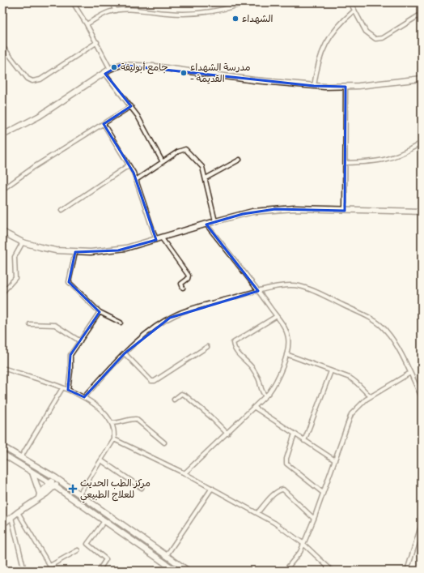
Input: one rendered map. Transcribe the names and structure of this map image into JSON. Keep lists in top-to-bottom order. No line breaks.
{"places":{"other":["الشهداء","جامع أبوليفة","مدرسة الشهداء - القديمة"],"health":["مركز الطب الحديث للعلاج الطبيعي"]}}
